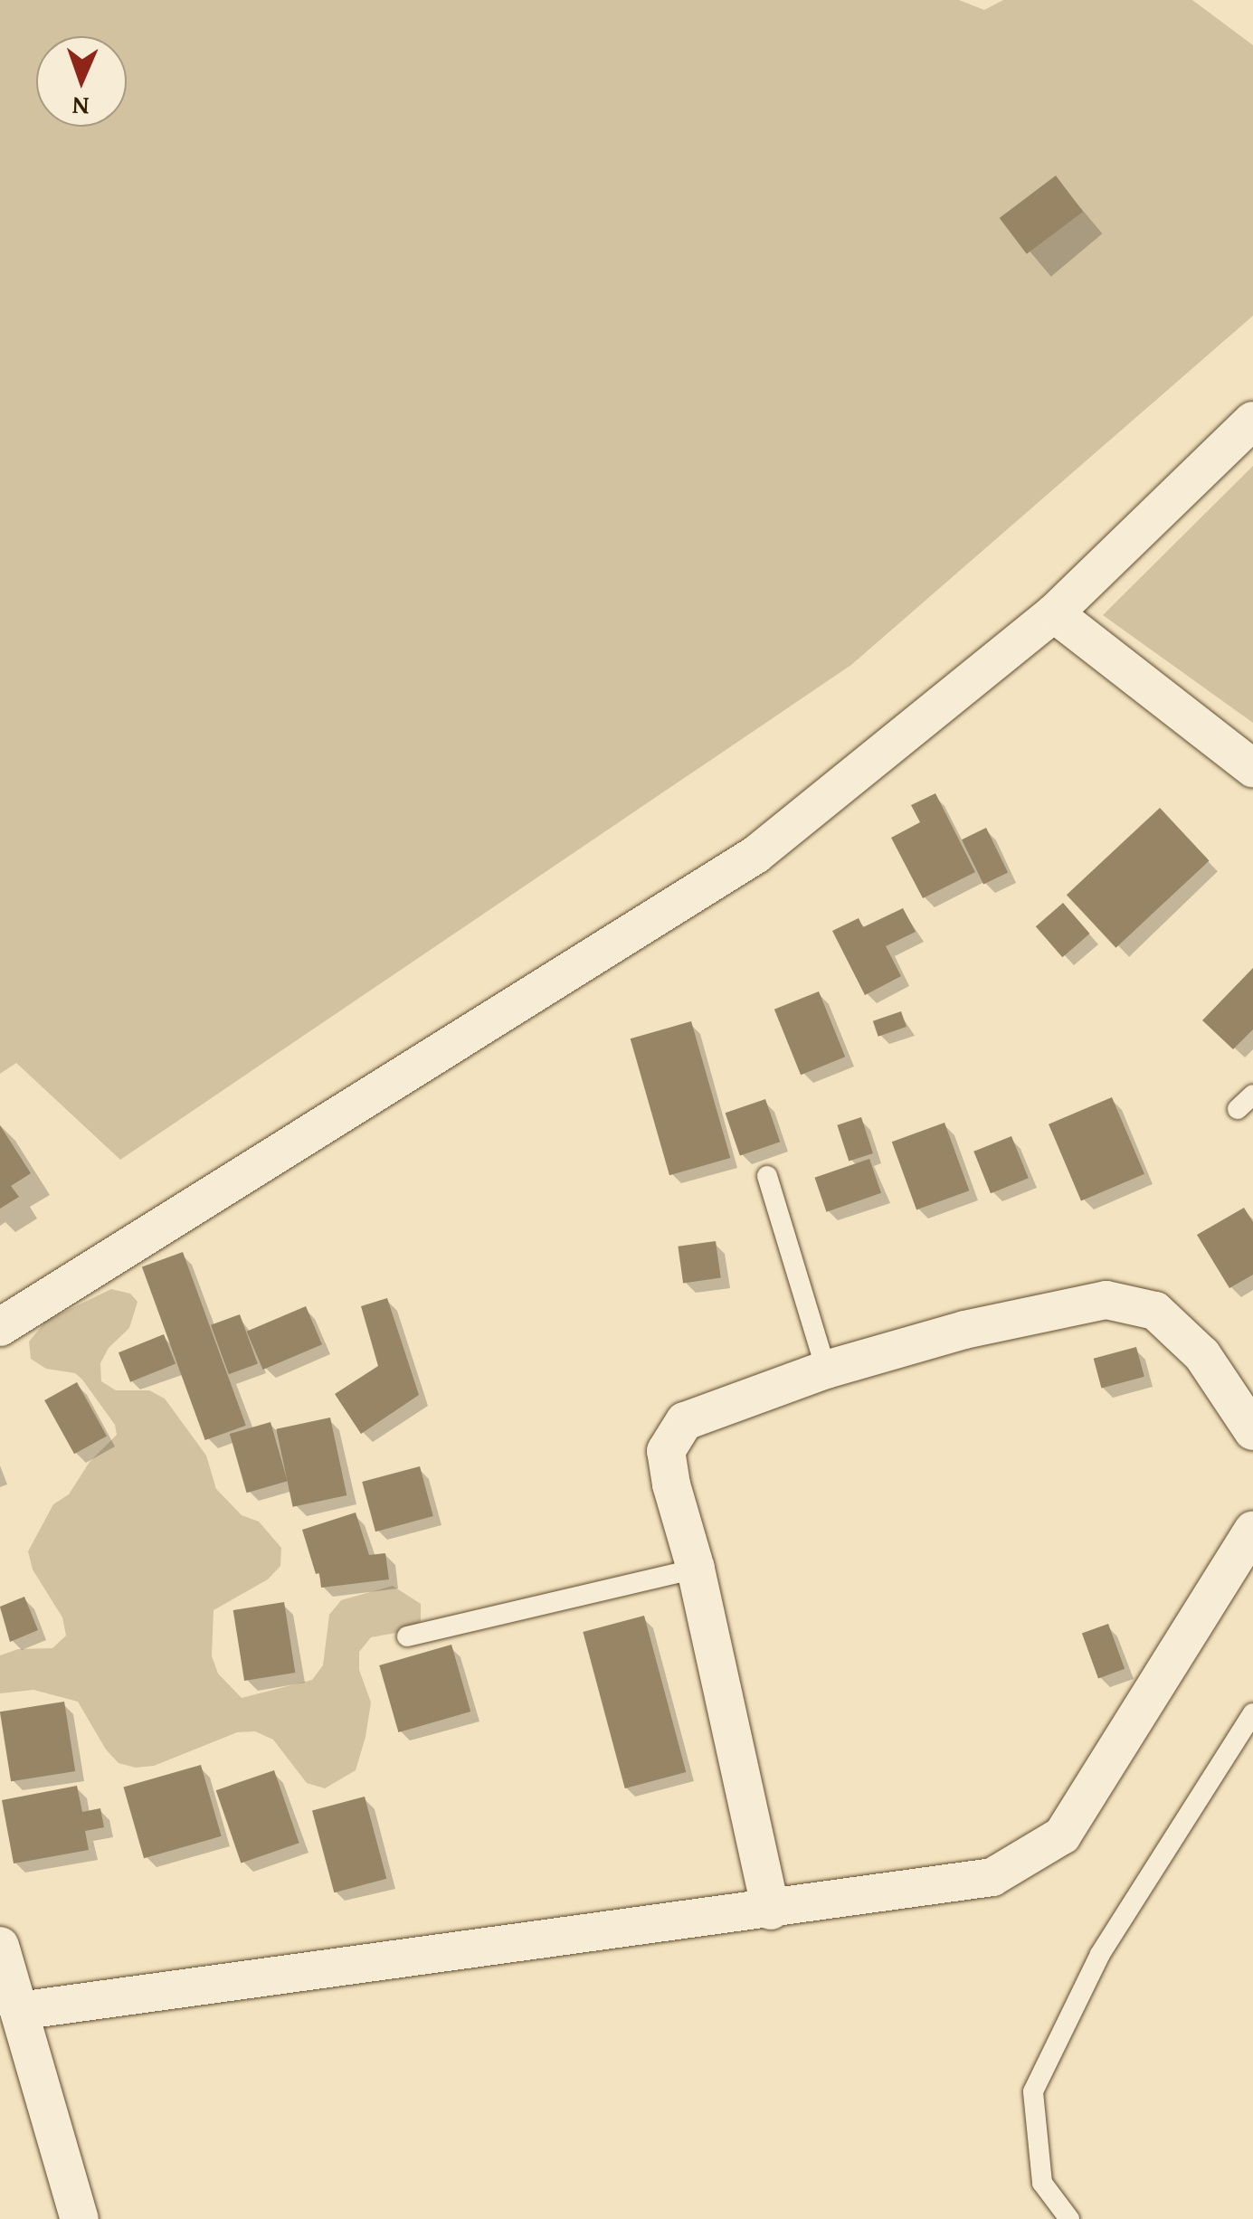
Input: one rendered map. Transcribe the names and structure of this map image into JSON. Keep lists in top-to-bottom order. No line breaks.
{"north":"bottom"}
